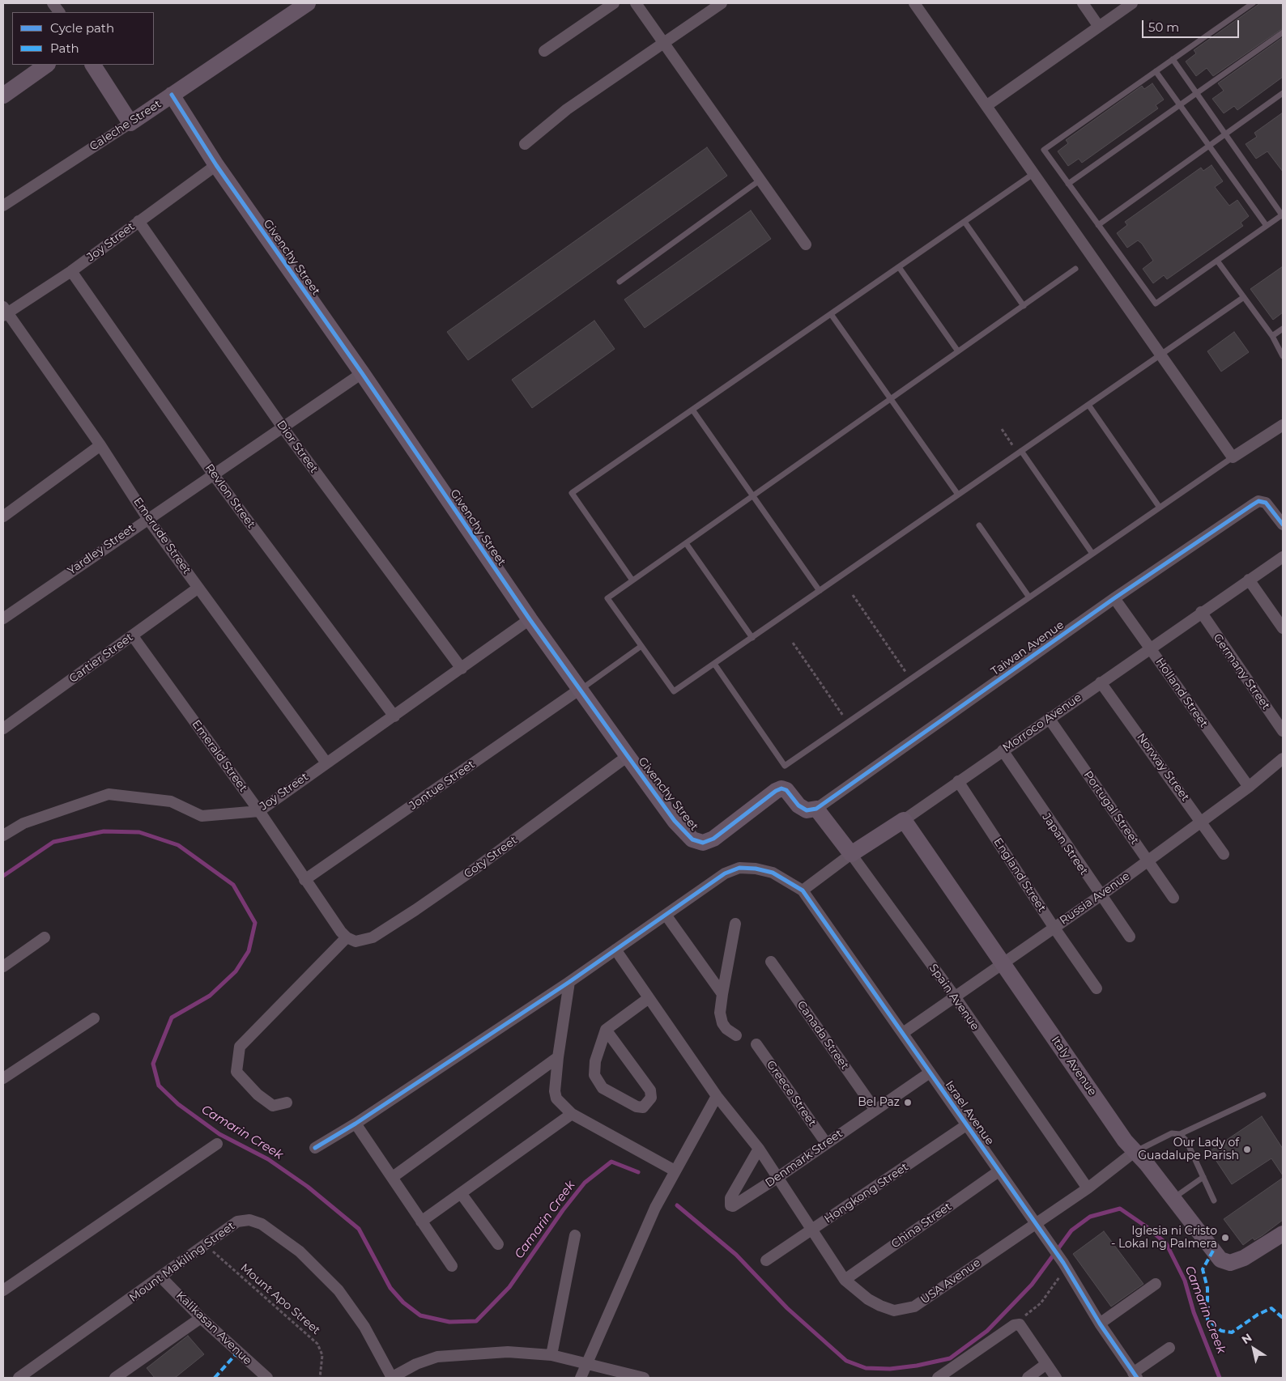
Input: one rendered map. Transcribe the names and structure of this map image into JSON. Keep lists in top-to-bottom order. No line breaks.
{"streets":{"street":["Caleche Street","Joy Street","Givenchy Street","Dior Street","Revlon Street","Emerude Street","Yardley Street","Taiwan Avenue","Cartier Street","Germany Street","Holland Street","Morroco Avenue","Emerald Street","Norway Street","Jontue Street","Portugal Street","Japan Street","Coty Street","England Street","Russia Avenue","Spain Avenue","Canada Street","Italy Avenue","Greece Street","Israel Avenue","Denmark Street","Hongkong Street","China Street","Mount Makiling Street","USA Avenue","Kalikasan Avenue"],"path":["Mount Apo Street"]},"crossings":[["Caleche Street","Givenchy Street"],["Joy Street","Givenchy Street"],["Joy Street","Dior Street"],["Joy Street","Revlon Street"],["Joy Street","Emerude Street"],["Joy Street","Emerald Street"],["Givenchy Street","Yardley Street"],["Givenchy Street","Taiwan Avenue"],["Givenchy Street","Jontue Street"],["Givenchy Street","Coty Street"],["Givenchy Street","Spain Avenue"],["Dior Street","Yardley Street"],["Revlon Street","Yardley Street"],["Emerude Street","Yardley Street"],["Emerude Street","Cartier Street"],["Taiwan Avenue","Holland Street"],["Taiwan Avenue","Spain Avenue"],["Cartier Street","Emerald Street"],["Germany Street","Morroco Avenue"],["Holland Street","Morroco Avenue"],["Holland Street","Russia Avenue"],["Morroco Avenue","Norway Street"],["Morroco Avenue","Portugal Street"],["Morroco Avenue","Japan Street"],["Morroco Avenue","England Street"],["Morroco Avenue","Spain Avenue"],["Morroco Avenue","Italy Avenue"],["Morroco Avenue","Israel Avenue"],["Emerald Street","Jontue Street"],["Emerald Street","Coty Street"],["Norway Street","Russia Avenue"],["Portugal Street","Russia Avenue"],["Japan Street","Russia Avenue"],["England Street","Russia Avenue"],["Russia Avenue","Spain Avenue"],["Russia Avenue","Italy Avenue"],["Russia Avenue","Israel Avenue"],["Spain Avenue","USA Avenue"],["Canada Street","Denmark Street"],["Italy Avenue","USA Avenue"],["Greece Street","Denmark Street"],["Israel Avenue","Denmark Street"],["Israel Avenue","Hongkong Street"],["Israel Avenue","China Street"],["Israel Avenue","USA Avenue"],["Denmark Street","USA Avenue"],["Hongkong Street","USA Avenue"],["China Street","USA Avenue"],["Mount Makiling Street","Mount Apo Street"],["Mount Makiling Street","Kalikasan Avenue"]],"water":["Camarin Creek"],"places":["Bel Paz","Our Lady of Guadalupe Parish","Iglesia ni Cristo - Lokal ng Palmera"],"legend":["Cycle path","Path"],"scale_bar":"50 m","north":"top left"}
